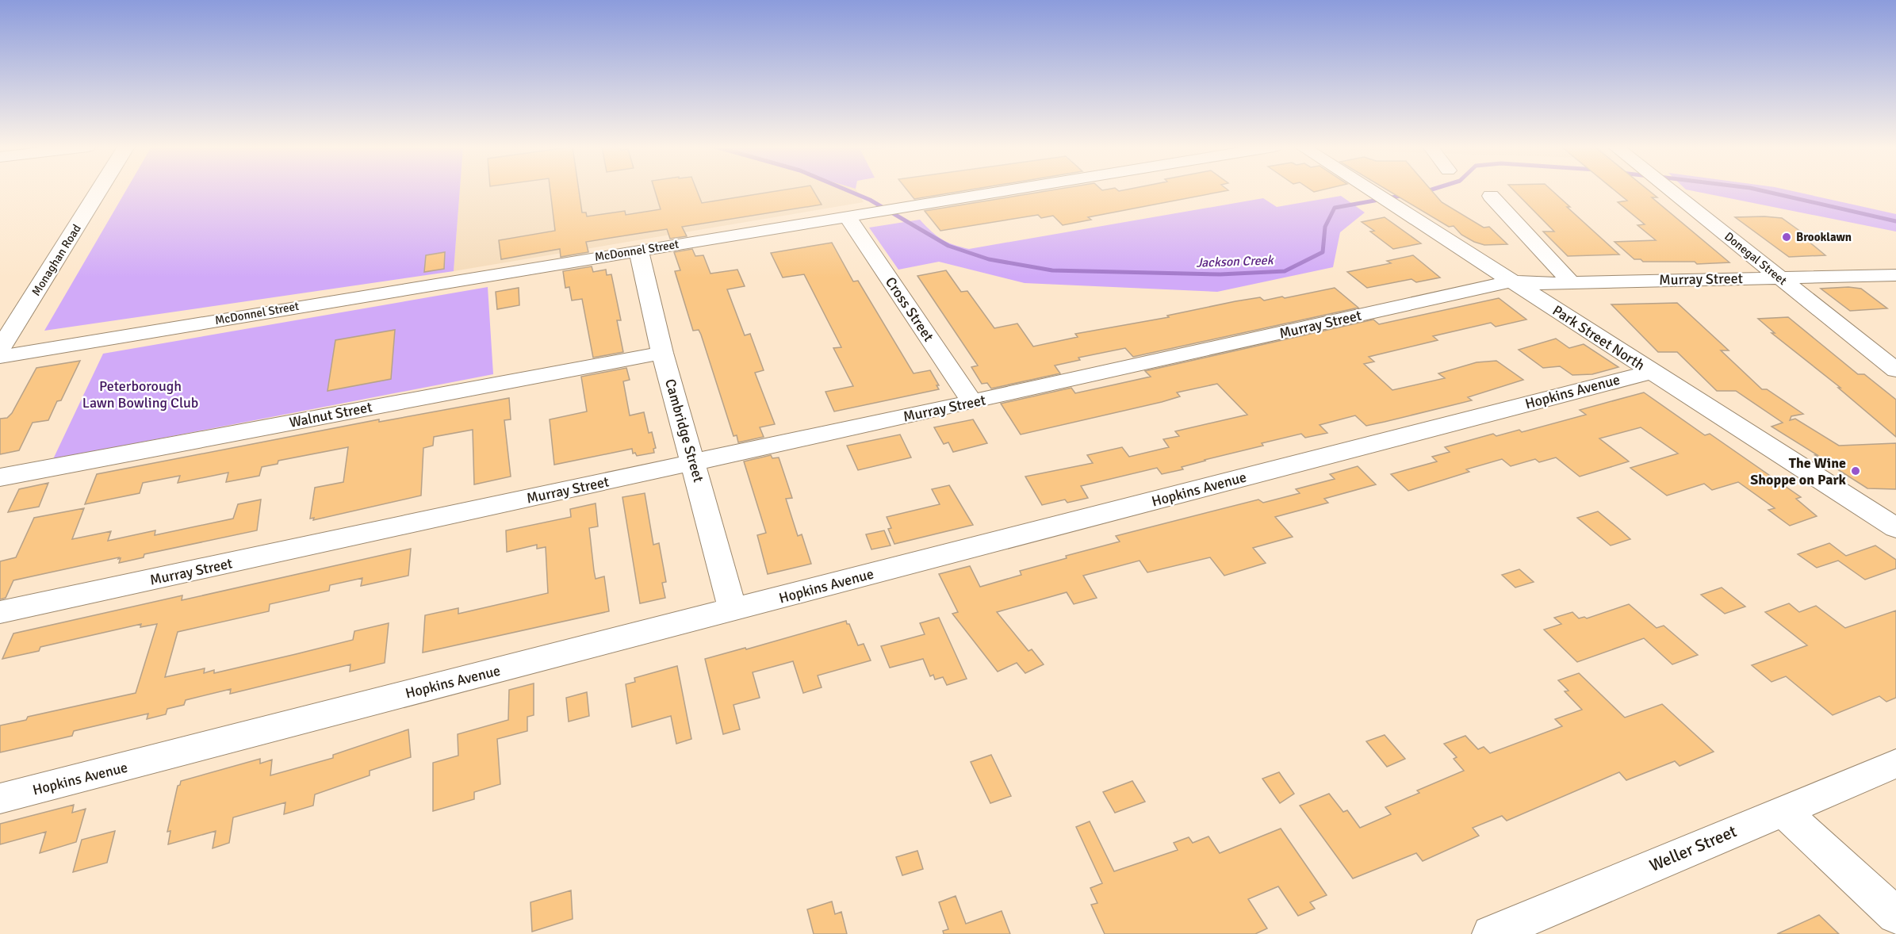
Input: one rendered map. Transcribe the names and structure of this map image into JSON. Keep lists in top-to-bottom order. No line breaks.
{"streets":{"main road":["Monaghan Road"],"street":["McDonnel Street","Donegal Street","Murray Street","Cross Street","Park Street North","Hopkins Avenue","Walnut Street","Cambridge Street","Weller Street"]},"crossings":[["McDonnel Street","Cross Street"],["McDonnel Street","Cambridge Street"],["Donegal Street","Murray Street"],["Murray Street","Cross Street"],["Murray Street","Park Street North"],["Murray Street","Cambridge Street"],["Park Street North","Hopkins Avenue"],["Hopkins Avenue","Cambridge Street"],["Walnut Street","Cambridge Street"]],"water":["Jackson Creek"],"parks":["Peterborough Lawn Bowling Club"],"places":["Brooklawn","The Wine Shoppe on Park"]}
